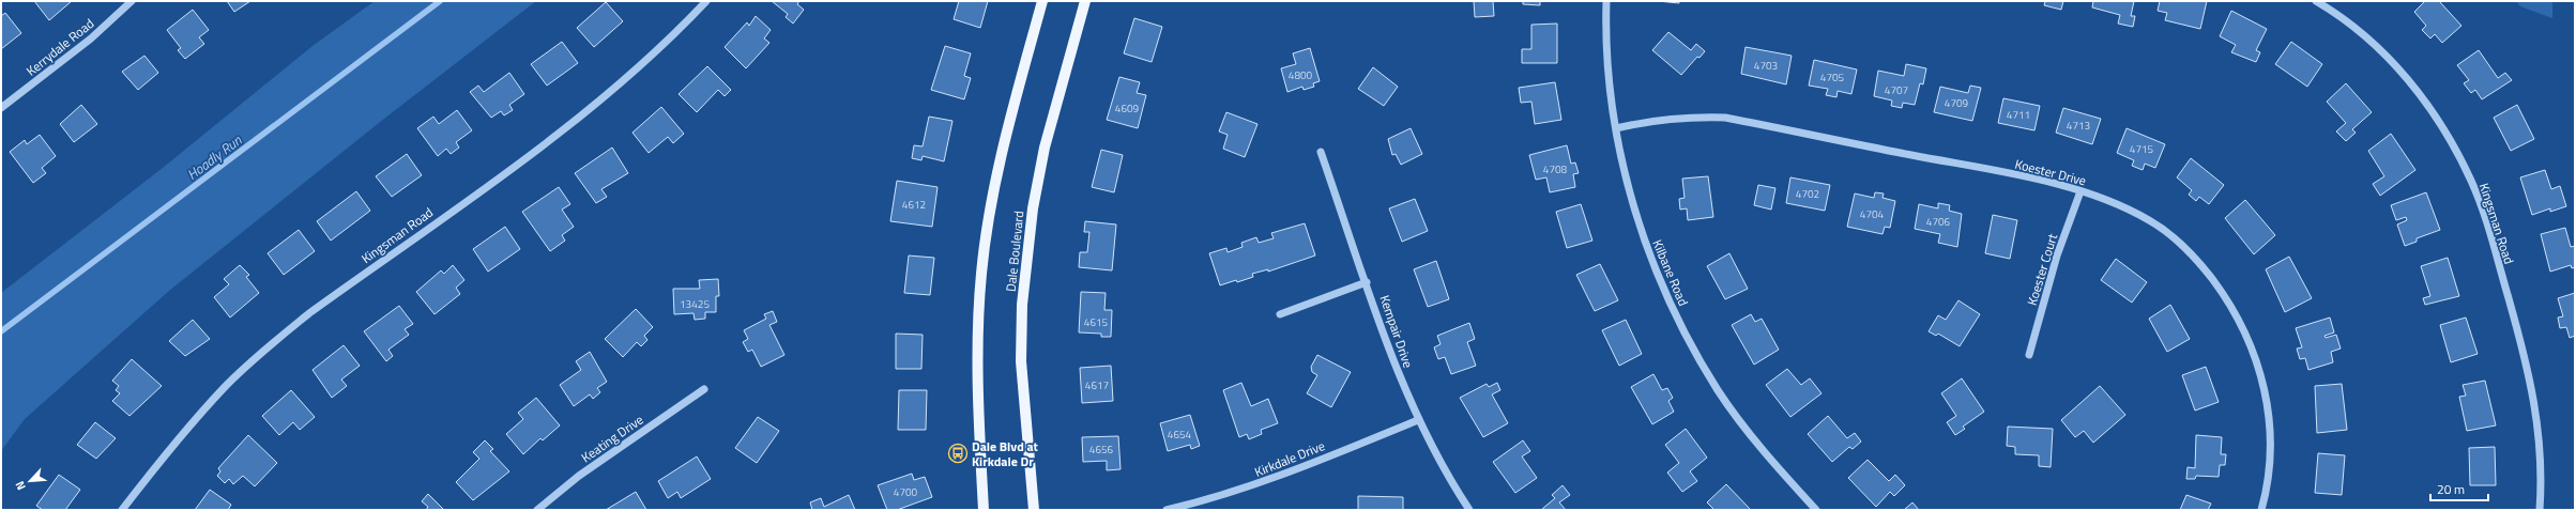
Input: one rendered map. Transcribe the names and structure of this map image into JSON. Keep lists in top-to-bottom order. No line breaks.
{"streets":{"main road":["Dale Boulevard"],"street":["Kerrydale Road","Koester Drive","Kingsman Road","Koester Court","Kilbane Road","Kempair Drive","Keating Drive","Kirkdale Drive"]},"crossings":[["Koester Drive","Koester Court"],["Koester Drive","Kilbane Road"],["Kempair Drive","Kirkdale Drive"]],"water":["Hoadly Run"],"places":{"bus stop":["Dale Blvd at Kirkdale Dr"]},"house_numbers":["4703","4800","4705","4707","4709","4609","4711","4713","4715","4708","4702","4612","4704","4706","13425","4615","4617","4654","4656","4700"],"scale_bar":"20 m","north":"bottom left"}
